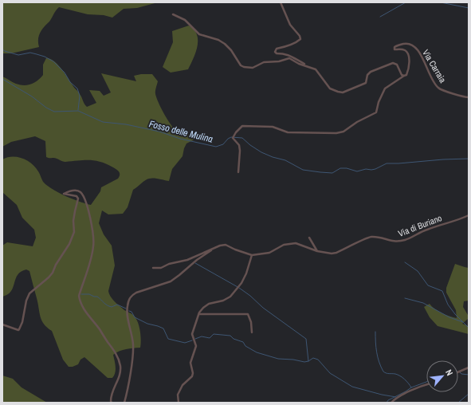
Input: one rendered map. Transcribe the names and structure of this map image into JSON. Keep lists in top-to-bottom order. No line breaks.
{"streets":{"street":["Via Carraia","Via di Buriano"]},"water":["Fosso delle Mulina"],"north":"top right"}
